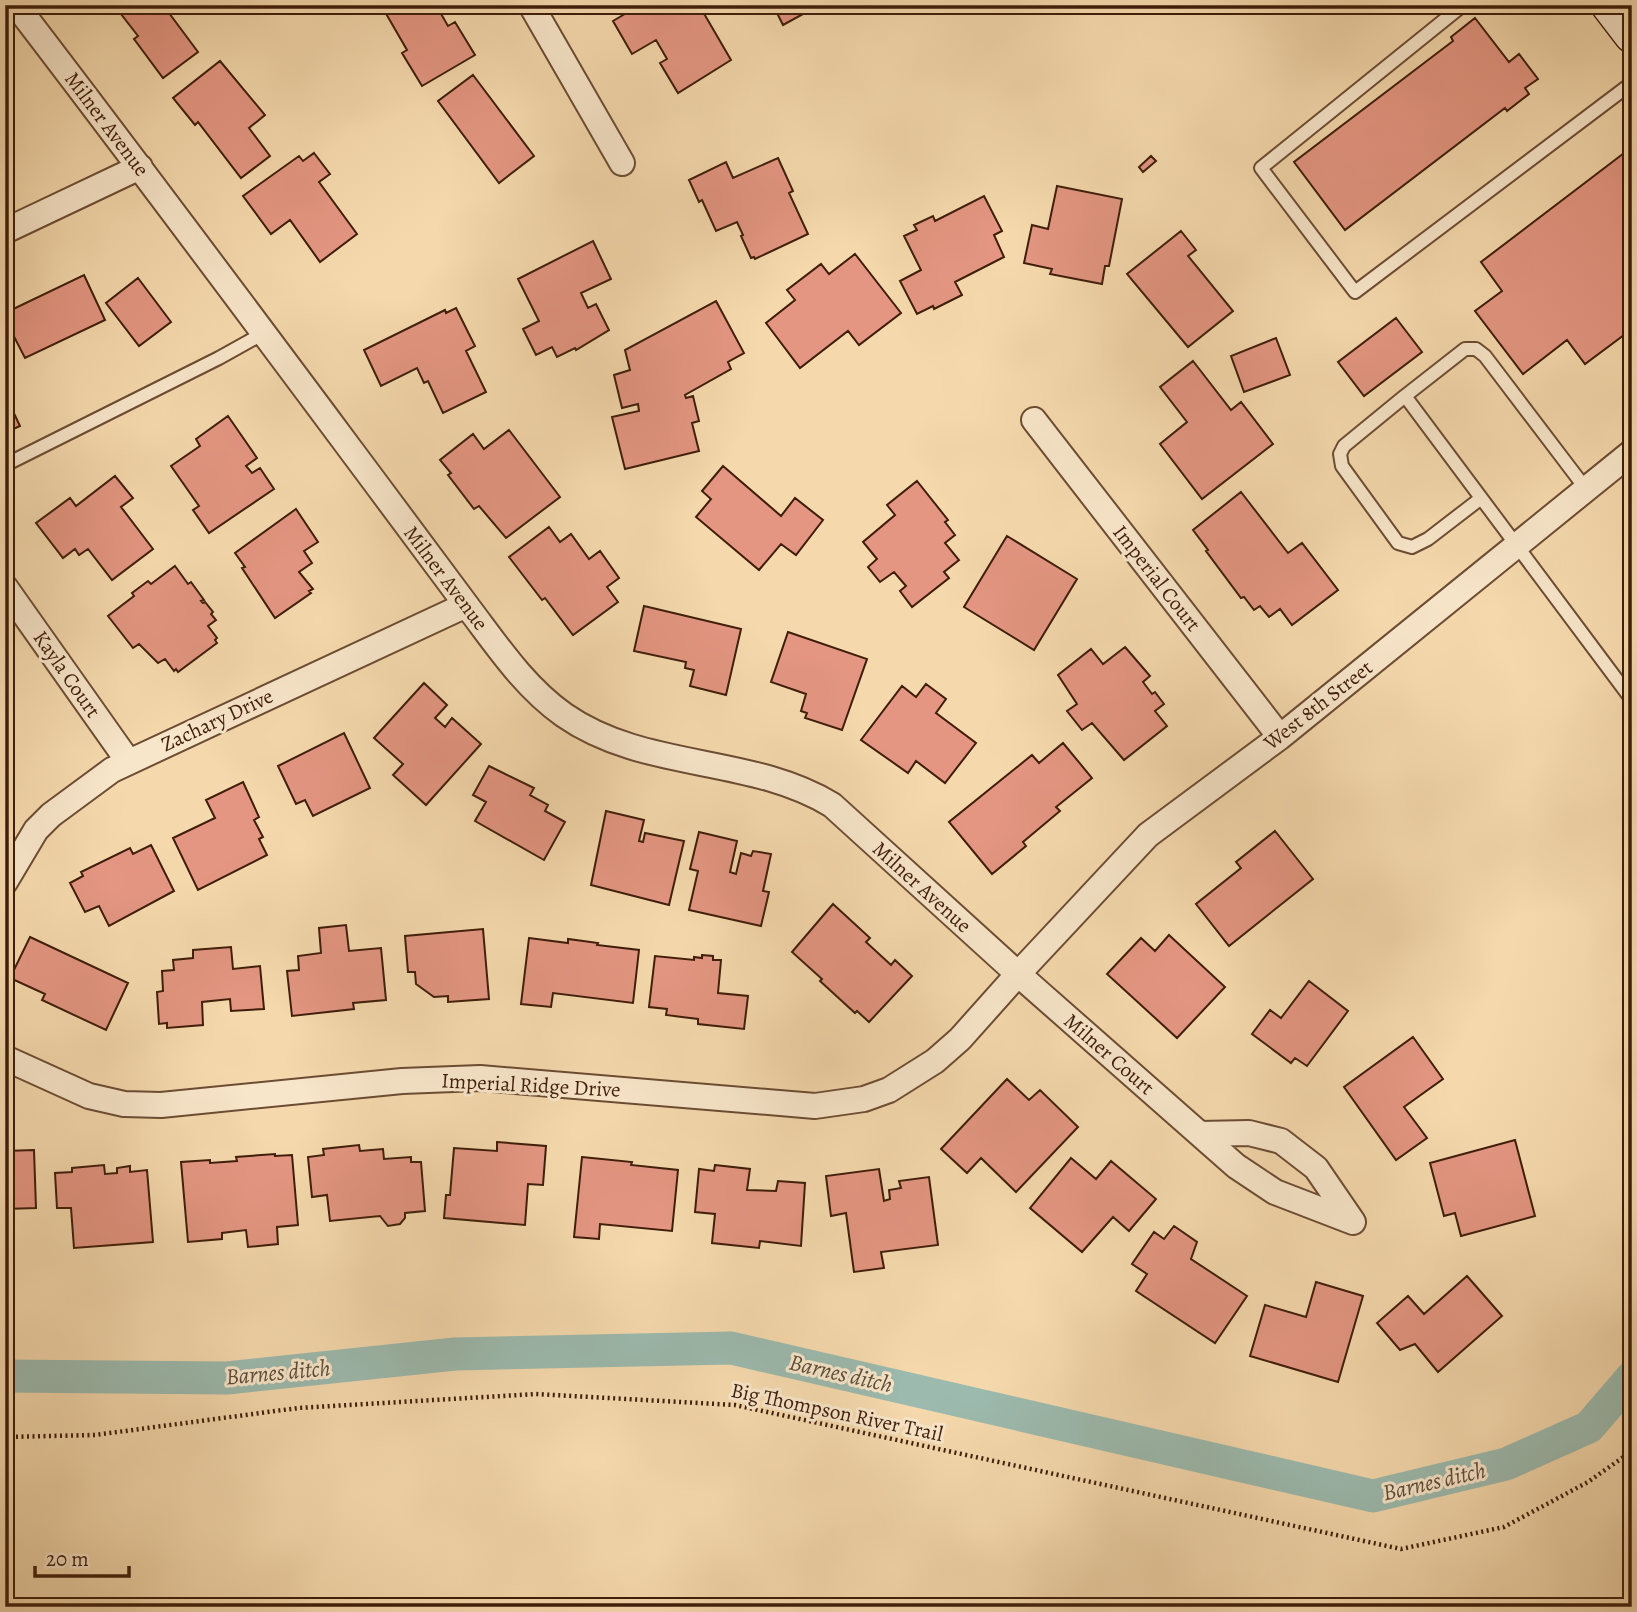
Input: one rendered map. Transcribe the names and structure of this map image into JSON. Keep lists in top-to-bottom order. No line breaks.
{"streets":{"street":["Milner Avenue","Imperial Court","Kayla Court","West 8th Street","Zachary Drive","Milner Court","Imperial Ridge Drive"],"path":["Big Thompson River Trail"]},"crossings":[["Milner Avenue","West 8th Street"],["Milner Avenue","Zachary Drive"],["Milner Avenue","Milner Court"],["Milner Avenue","Imperial Ridge Drive"],["Imperial Court","West 8th Street"],["Kayla Court","Zachary Drive"],["West 8th Street","Milner Court"],["West 8th Street","Imperial Ridge Drive"],["Milner Court","Imperial Ridge Drive"]],"water":["Barnes ditch"],"scale_bar":"20 m"}
